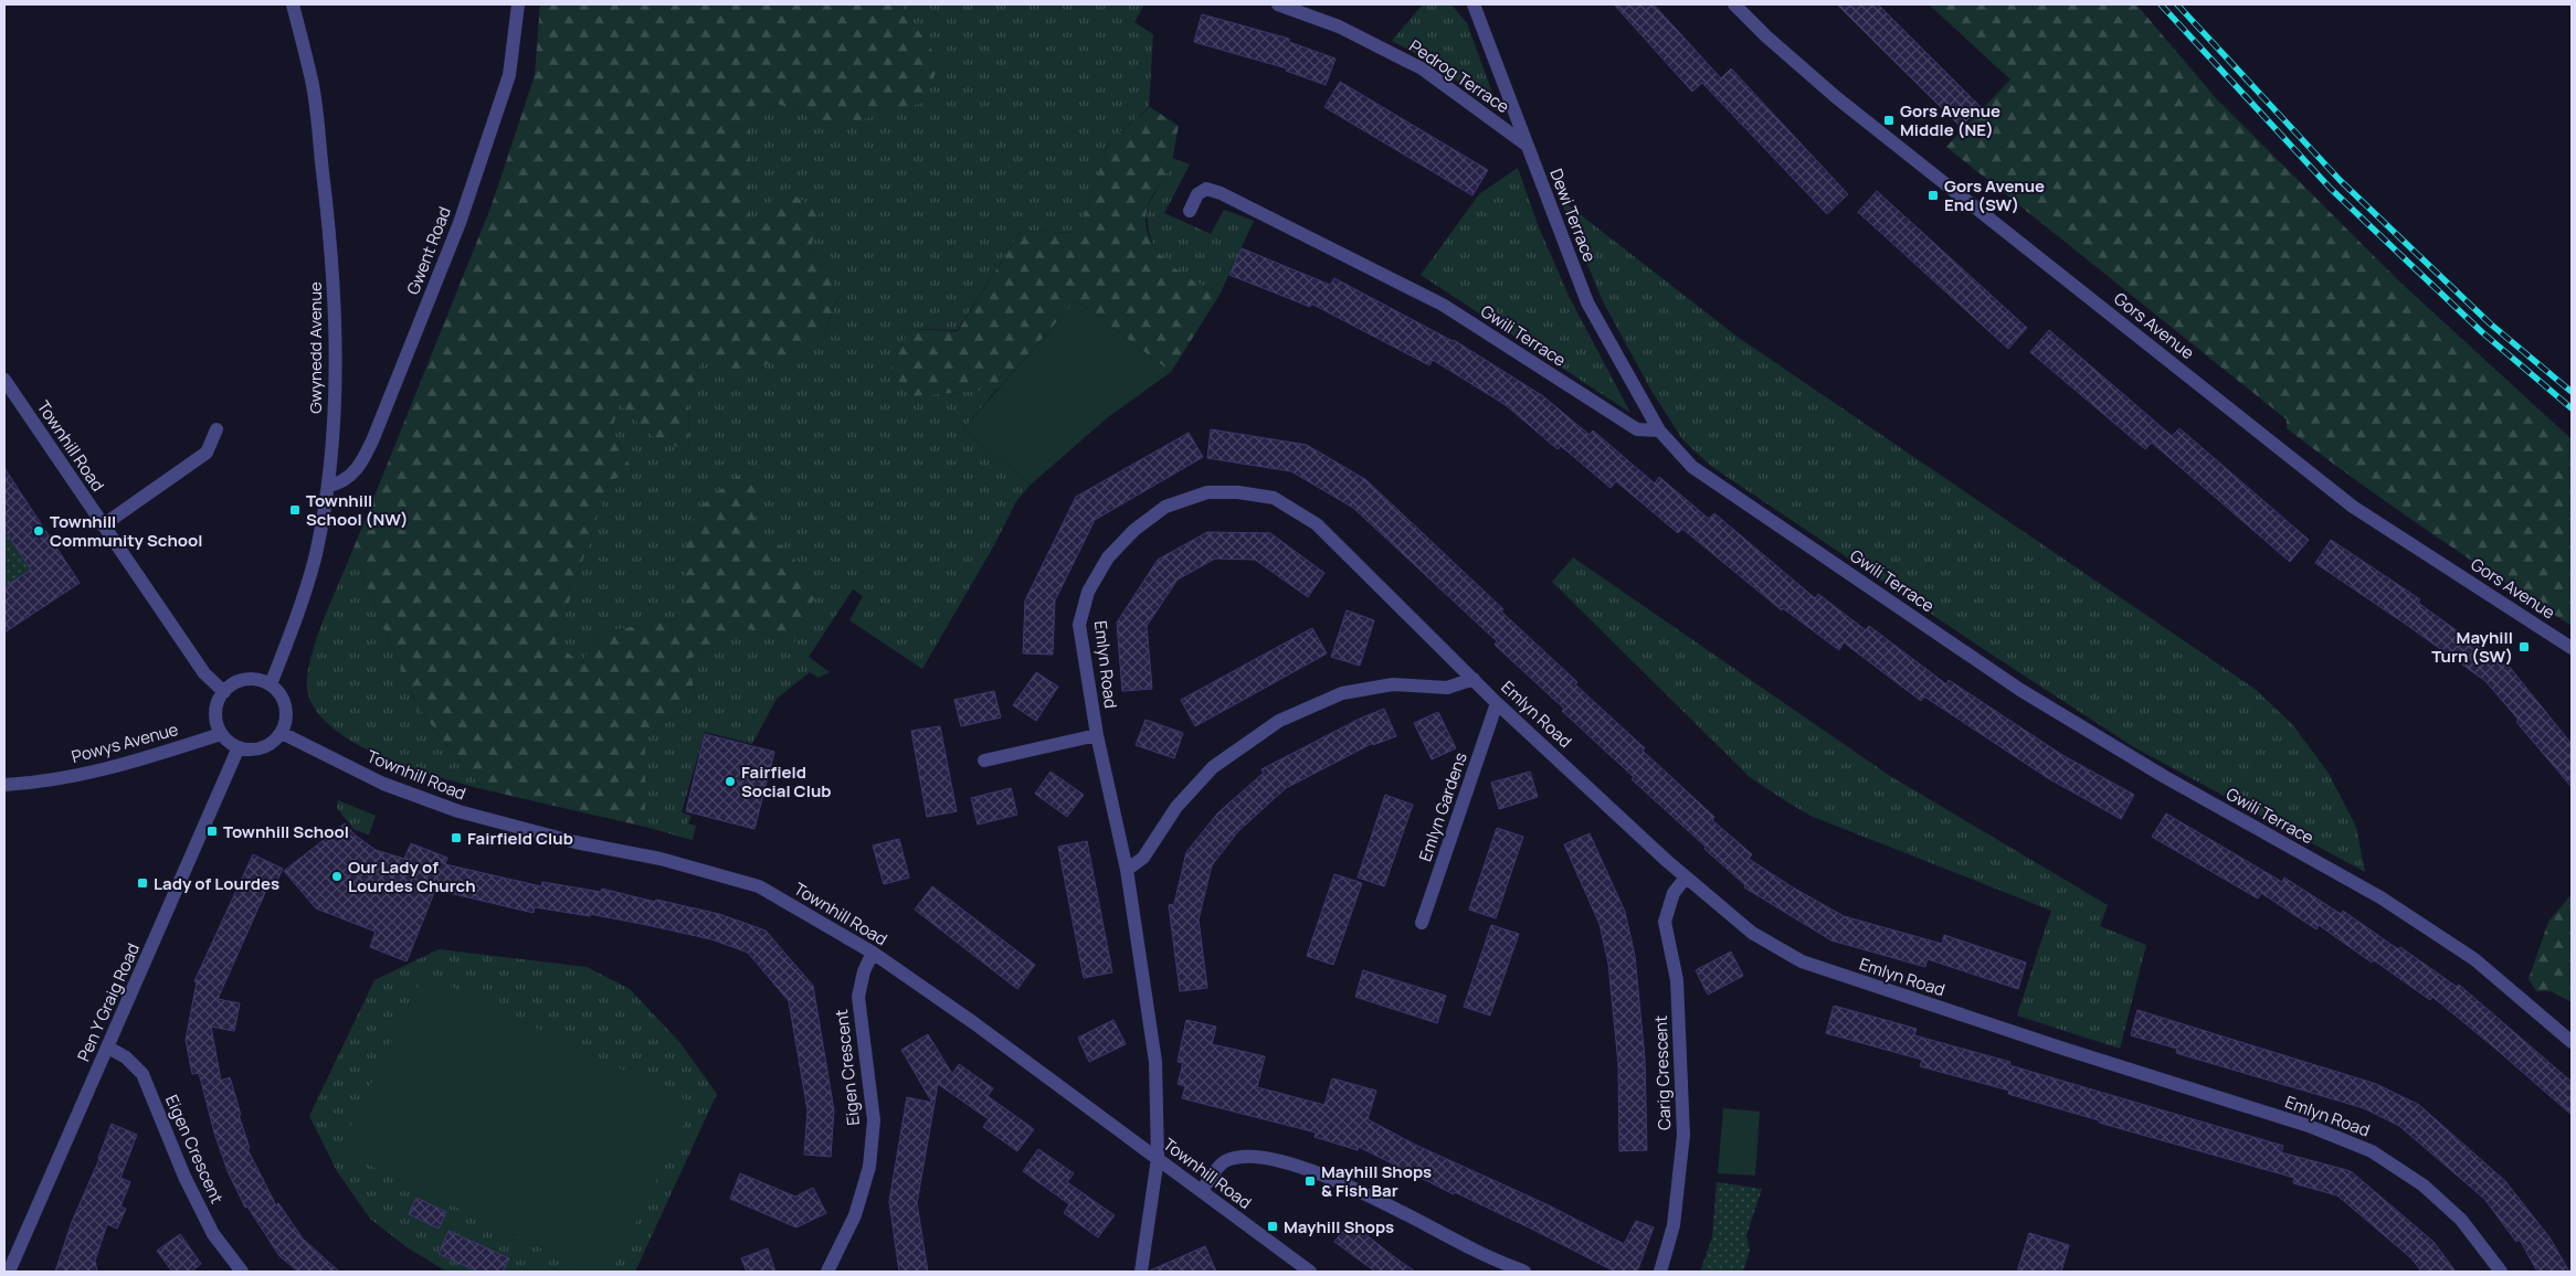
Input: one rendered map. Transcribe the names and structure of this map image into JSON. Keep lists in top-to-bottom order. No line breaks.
{"streets":{"street":["Pedrog Terrace","Dewi Terrace","Gwent Road","Gors Avenue","Gwili Terrace","Gwynedd Avenue","Townhill Road","Emlyn Road","Powys Avenue","Emlyn Gardens","Pen Y Graig Road","Eigen Crescent","Carig Crescent"]},"crossings":[["Pedrog Terrace","Dewi Terrace"],["Dewi Terrace","Gwili Terrace"],["Gwent Road","Gwynedd Avenue"],["Gwynedd Avenue","Townhill Road"],["Gwynedd Avenue","Powys Avenue"],["Gwynedd Avenue","Pen Y Graig Road"],["Townhill Road","Emlyn Road"],["Townhill Road","Powys Avenue"],["Townhill Road","Pen Y Graig Road"],["Townhill Road","Eigen Crescent"],["Emlyn Road","Emlyn Gardens"],["Emlyn Road","Carig Crescent"],["Powys Avenue","Pen Y Graig Road"],["Pen Y Graig Road","Eigen Crescent"]],"places":{"transit":["Gors Avenue Middle (NE)","Gors Avenue End (SW)","Townhill School (NW)","Mayhill Turn (SW)","Townhill School","Fairfield Club","Lady of Lourdes","Mayhill Shops & Fish Bar","Mayhill Shops"],"other":["Townhill Community School","Fairfield Social Club","Our Lady of Lourdes Church"]}}
